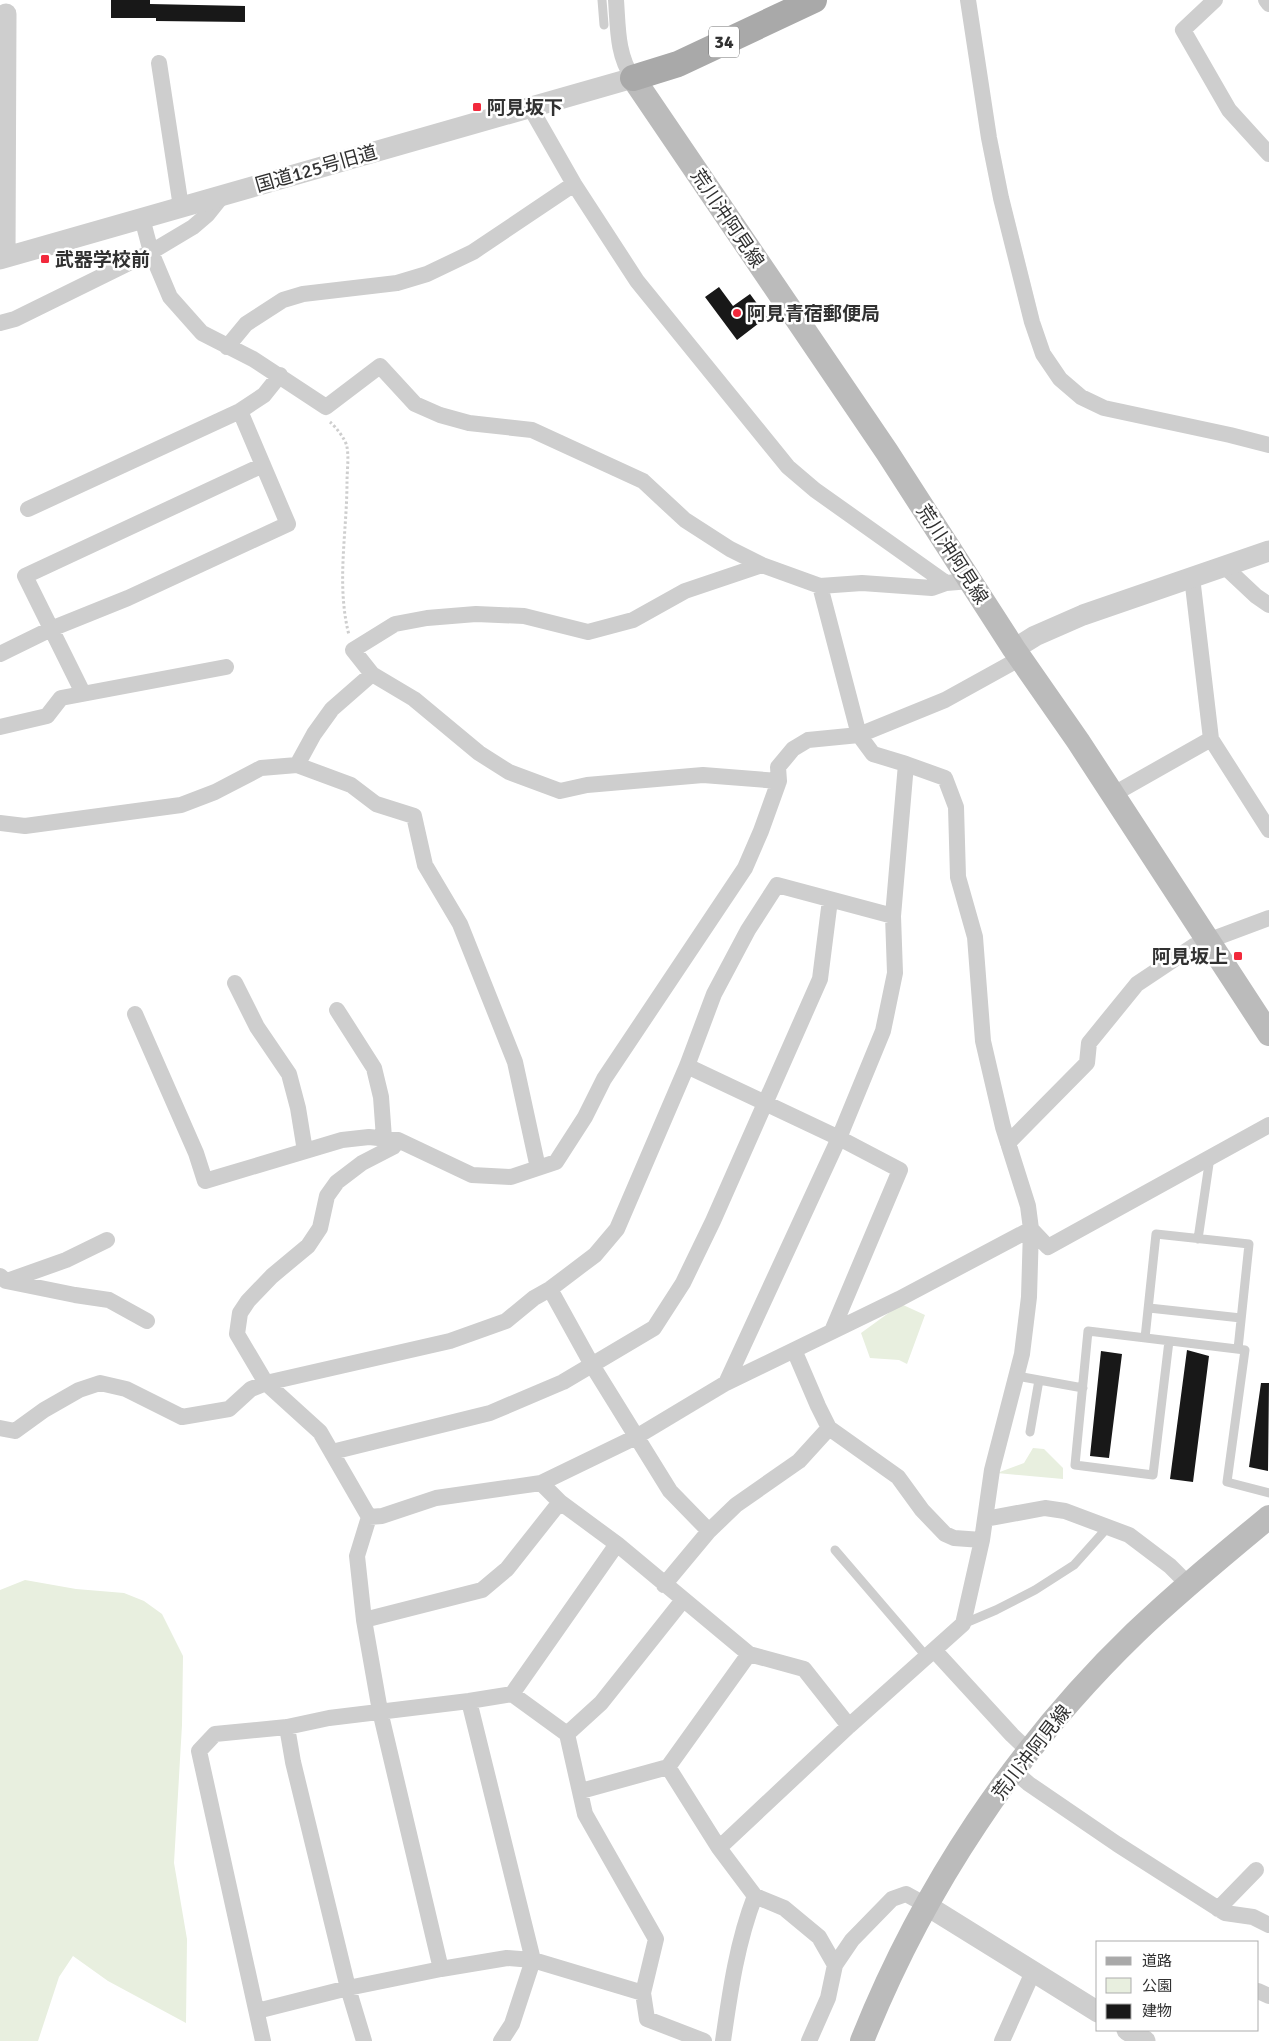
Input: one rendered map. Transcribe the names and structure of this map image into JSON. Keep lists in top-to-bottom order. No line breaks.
{"streets":{"main road":["34","荒川沖阿見線"],"street":["国道125号旧道"]},"crossings":[["34","国道125号旧道"],["34","荒川沖阿見線"],["国道125号旧道","荒川沖阿見線"]],"places":{"transit":["阿見坂下","武器学校前","阿見坂上"],"other":["阿見青宿郵便局"]},"legend":["道路","公園","建物"]}
